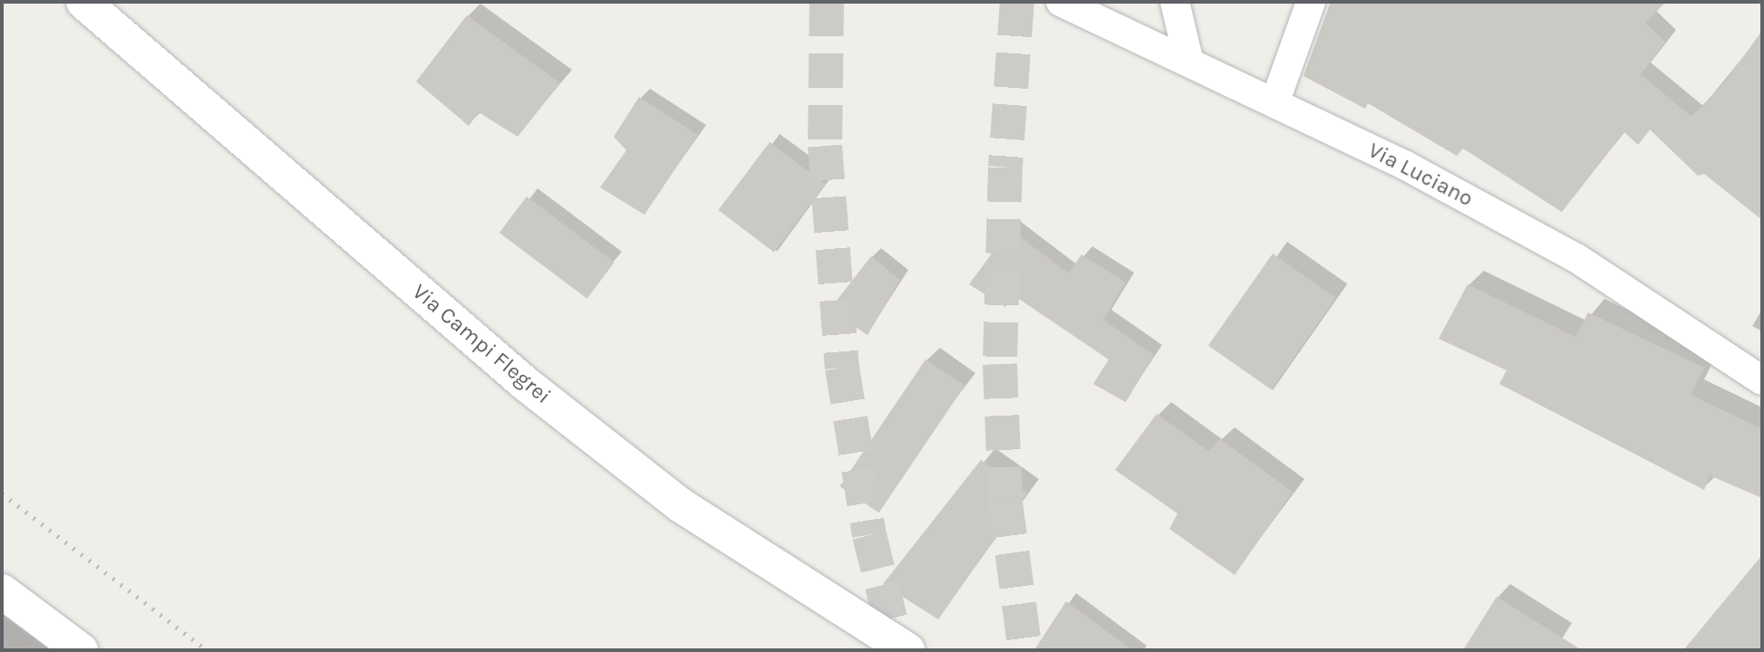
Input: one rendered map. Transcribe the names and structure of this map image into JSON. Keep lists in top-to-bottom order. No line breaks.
{"streets":{"main road":["Via Campi Flegrei"],"street":["Via Luciano"]}}
